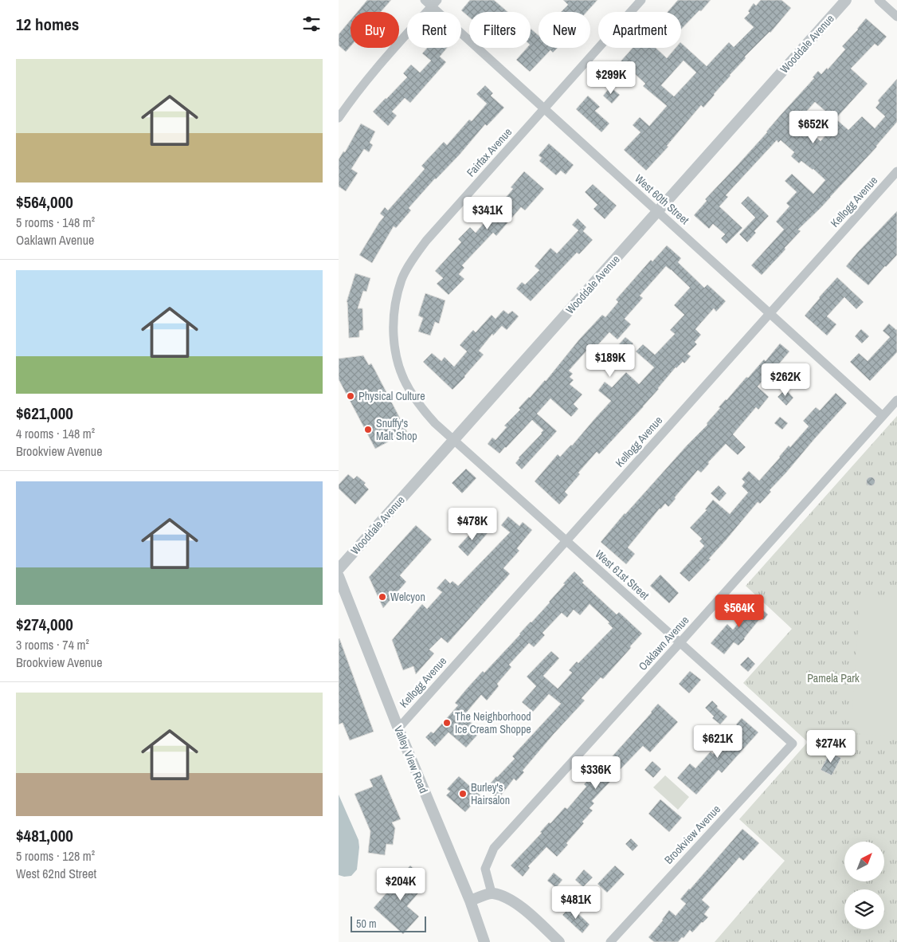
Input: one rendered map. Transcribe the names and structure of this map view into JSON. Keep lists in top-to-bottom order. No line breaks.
{"streets":{"street":["Wooddale Avenue","Fairfax Avenue","West 60th Street","Kellogg Avenue","West 61st Street","Oaklawn Avenue","Valley View Road","Brookview Avenue"]},"crossings":[["Wooddale Avenue","West 60th Street"],["Wooddale Avenue","West 61st Street"],["Fairfax Avenue","West 60th Street"],["Fairfax Avenue","West 61st Street"],["West 60th Street","Kellogg Avenue"],["West 60th Street","Oaklawn Avenue"],["Kellogg Avenue","West 61st Street"],["Kellogg Avenue","Valley View Road"],["West 61st Street","Oaklawn Avenue"],["West 61st Street","Brookview Avenue"]],"parks":["Pamela Park"],"places":["Physical Culture","Snuffy's Malt Shop","Welcyon","The Neighborhood Ice Cream Shoppe","Burley's Hairsalon"],"scale_bar":"50 m","north":"top right","page":{"heading":"12 homes","chip":["Buy","Rent","Filters","New","Apartment"],"list":[{"name":"$564,000","note":"5 rooms · 148 m² · Oaklawn Avenue"},{"name":"$621,000","note":"4 rooms · 148 m² · Brookview Avenue"},{"name":"$274,000","note":"3 rooms · 74 m² · Brookview Avenue"},{"name":"$481,000","note":"5 rooms · 128 m² · West 62nd Street"}],"price":["$299K","$652K","$341K","$189K","$262K","$478K","$564K","$621K","$274K","$336K","$204K","$481K"],"scale":"50 m"}}
